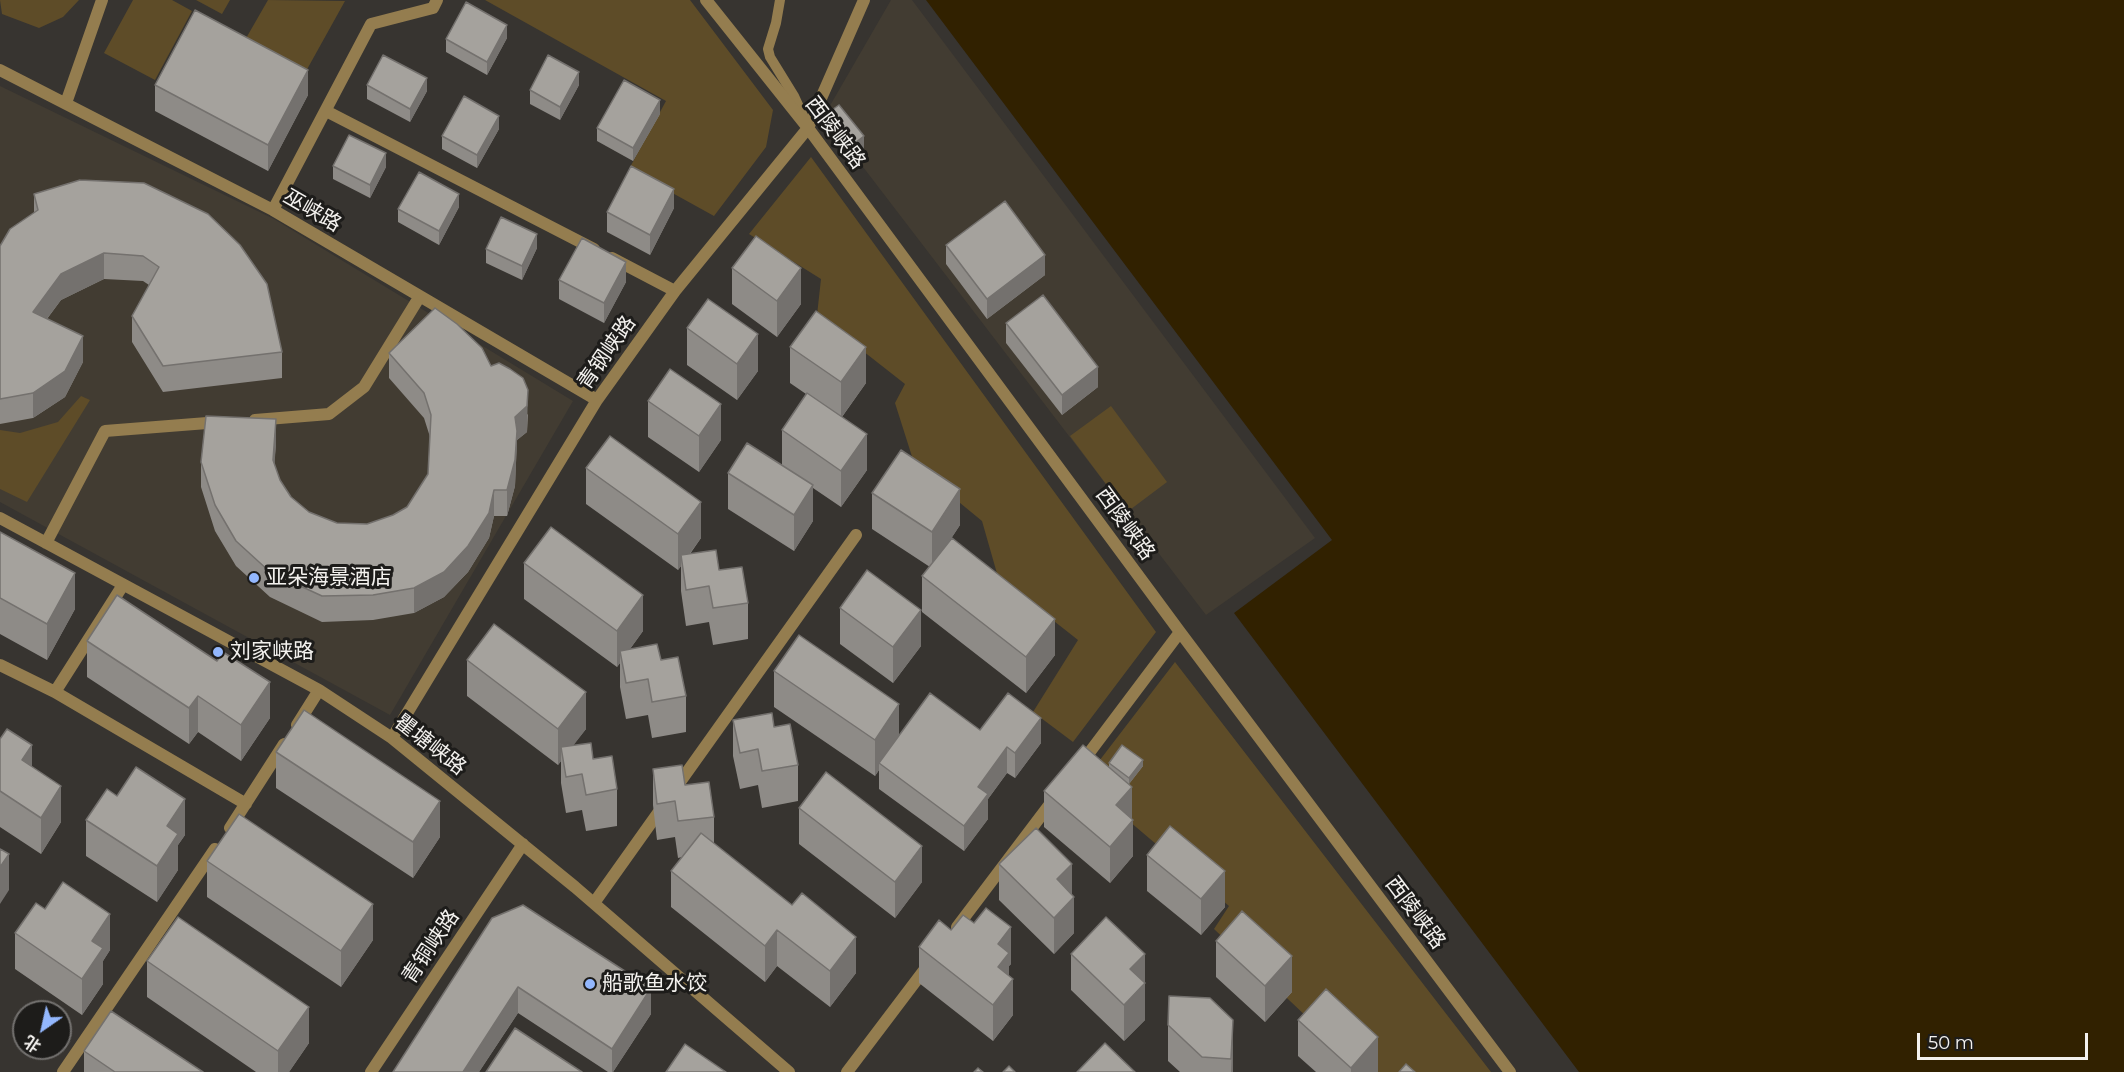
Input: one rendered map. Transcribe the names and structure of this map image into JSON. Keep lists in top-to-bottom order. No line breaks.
{"streets":{"street":["西陵峡路","巫峡路","青钢峡路","瞿塘峡路","青铜峡路"]},"crossings":[["西陵峡路","青钢峡路"],["巫峡路","青钢峡路"],["青钢峡路","瞿塘峡路"],["瞿塘峡路","青铜峡路"]],"places":["亚朵海景酒店","刘家峡路","船歌鱼水饺"],"scale_bar":"50 m","north":"bottom left"}
